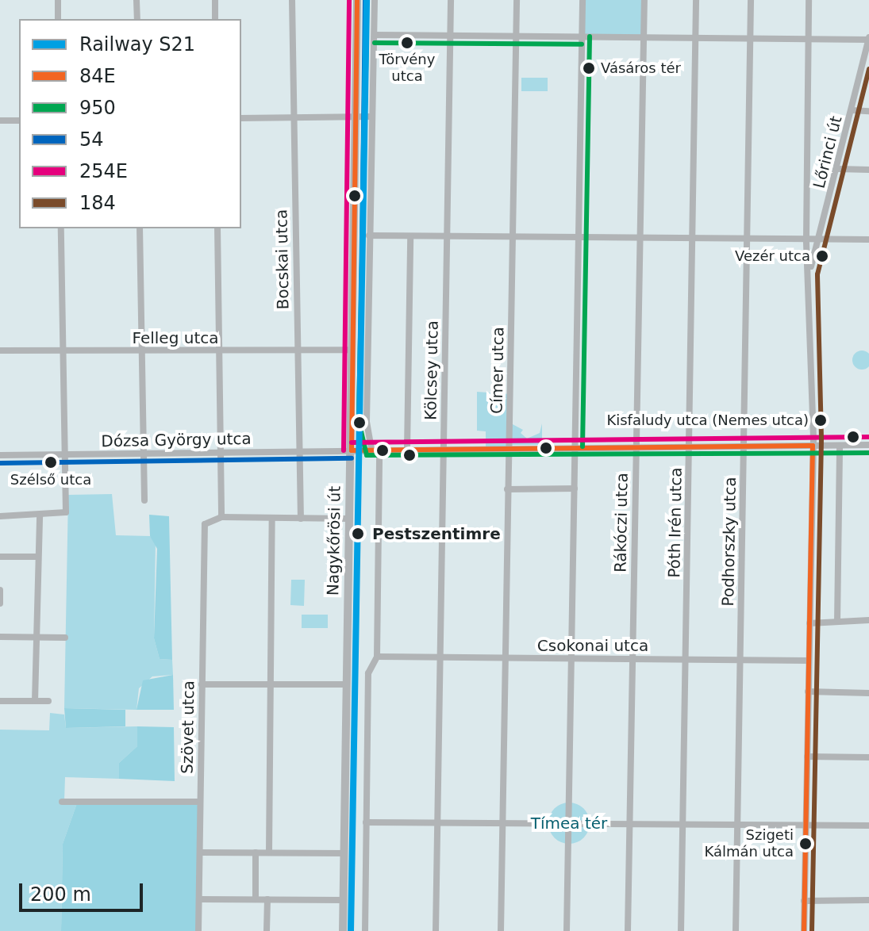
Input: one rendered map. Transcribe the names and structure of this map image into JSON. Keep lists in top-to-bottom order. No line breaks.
{"streets":{"main road":["Nagykőrösi út"],"street":["Lőrinci út","Bocskai utca","Felleg utca","Kölcsey utca","Címer utca","Dózsa György utca","Rákóczi utca","Póth Irén utca","Podhorszky utca","Csokonai utca","Szövet utca"]},"crossings":[["Bocskai utca","Felleg utca"],["Bocskai utca","Dózsa György utca"],["Felleg utca","Nagykőrösi út"],["Kölcsey utca","Dózsa György utca"],["Kölcsey utca","Csokonai utca"],["Címer utca","Dózsa György utca"],["Címer utca","Csokonai utca"],["Dózsa György utca","Rákóczi utca"],["Dózsa György utca","Póth Irén utca"],["Dózsa György utca","Nagykőrösi út"],["Dózsa György utca","Podhorszky utca"],["Rákóczi utca","Csokonai utca"],["Póth Irén utca","Csokonai utca"],["Podhorszky utca","Csokonai utca"]],"parks":["Tímea tér"],"places":["Törvény utca","Vásáros tér","Vezér utca","Kisfaludy utca (Nemes utca)","Szélső utca","Pestszentimre","Szigeti Kálmán utca"],"lines":["rail line S21","transit line 84E","transit line 54","transit line 254E","transit line 950","transit line 184"],"legend":["Railway S21","84E","950","54","254E","184"],"scale_bar":"200 m"}
